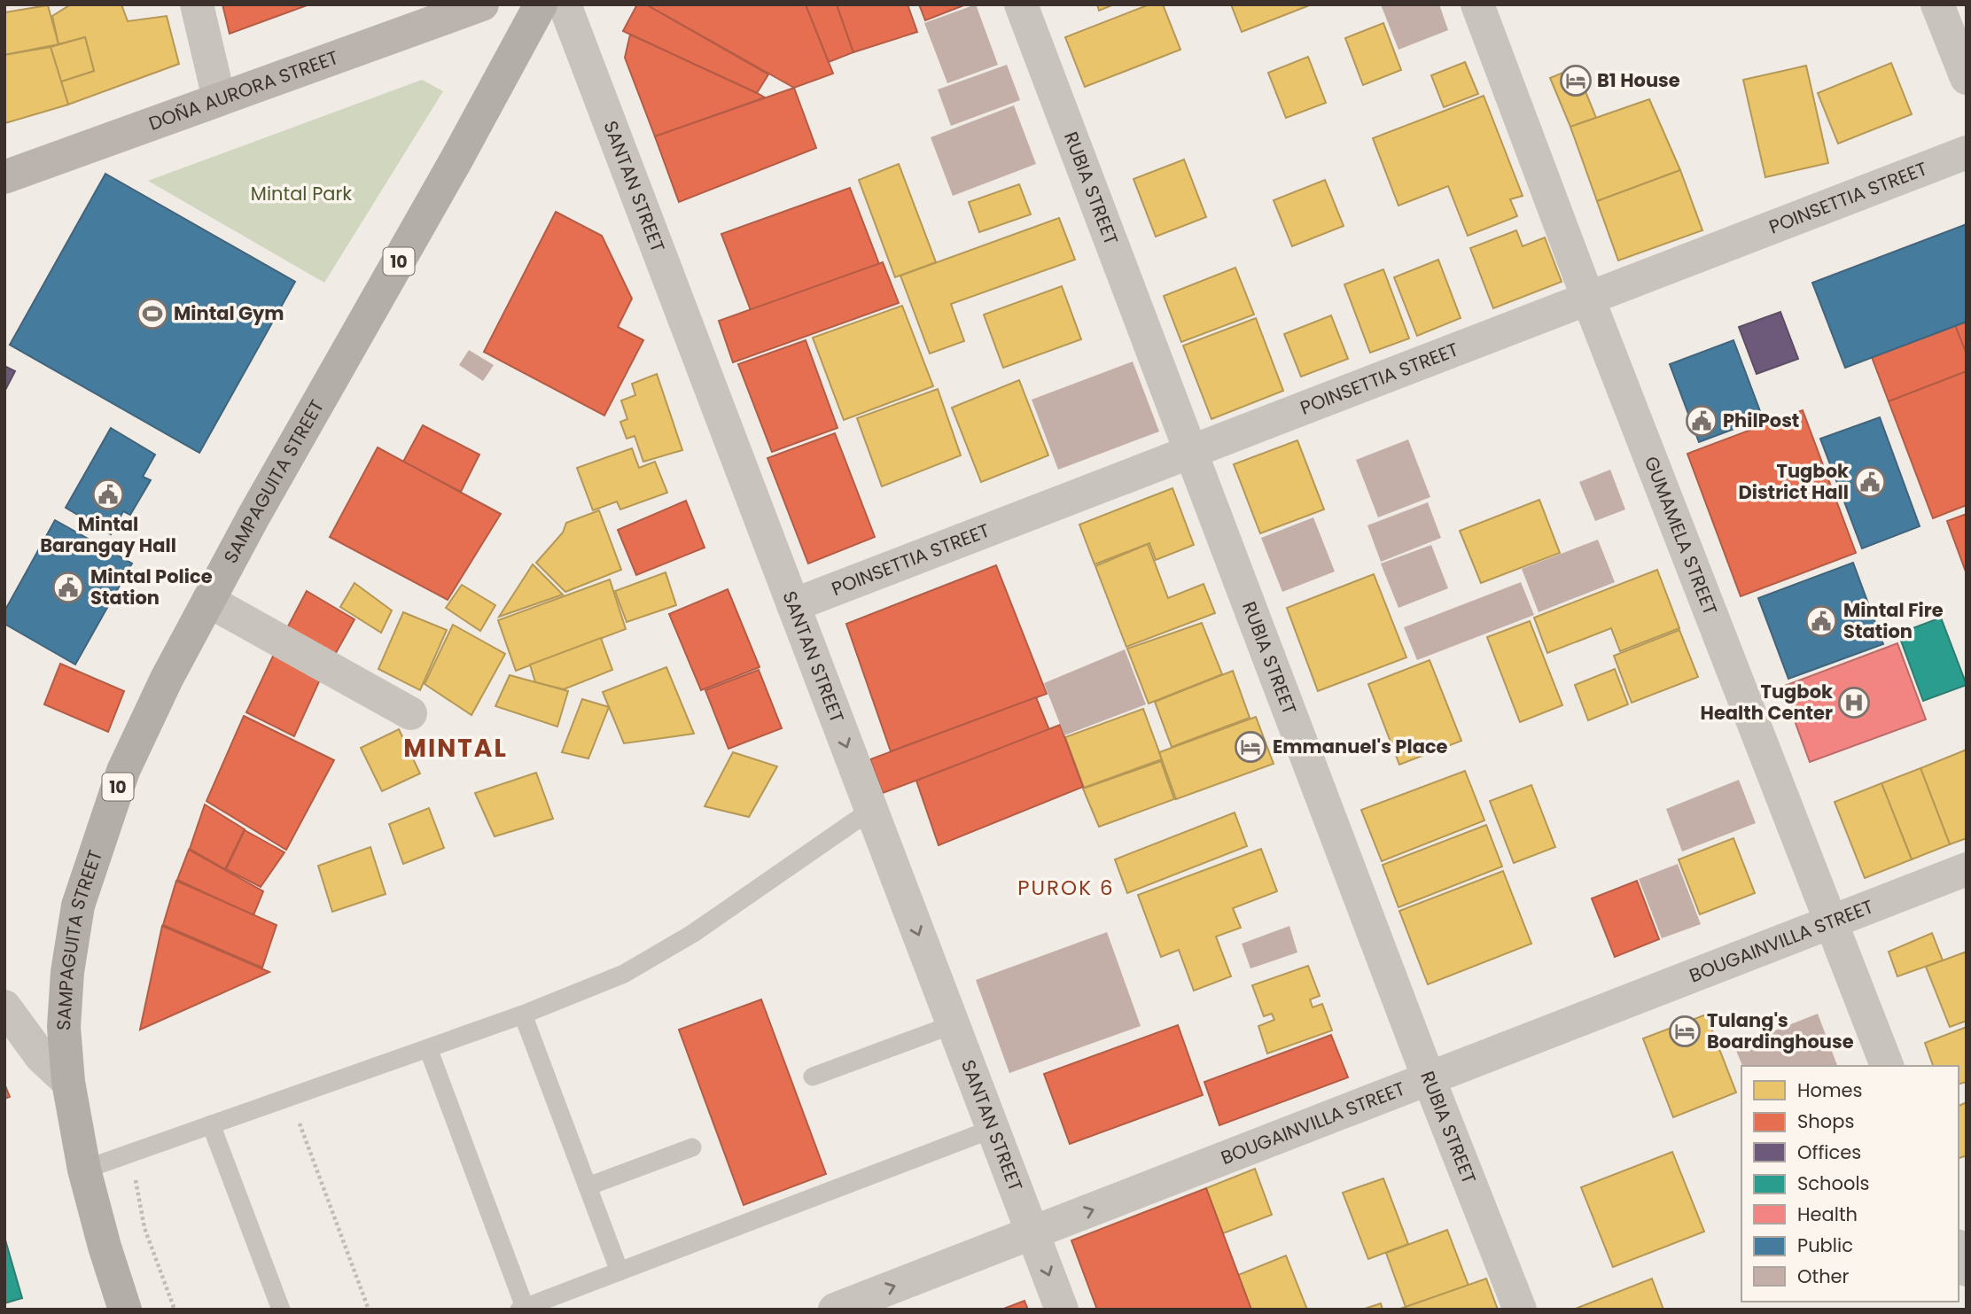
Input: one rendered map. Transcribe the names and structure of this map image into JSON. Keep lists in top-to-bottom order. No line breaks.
{"streets":{"highway":["10","SAMPAGUITA STREET"],"main road":["DOÑA AURORA STREET"],"street":["SANTAN STREET","RUBIA STREET","POINSETTIA STREET","GUMAMELA STREET","BOUGAINVILLA STREET"]},"crossings":[["SANTAN STREET","POINSETTIA STREET"],["SANTAN STREET","BOUGAINVILLA STREET"],["RUBIA STREET","POINSETTIA STREET"],["RUBIA STREET","BOUGAINVILLA STREET"],["POINSETTIA STREET","GUMAMELA STREET"],["GUMAMELA STREET","BOUGAINVILLA STREET"]],"one_way":["SANTAN STREET","BOUGAINVILLA STREET"],"districts":["MINTAL","PUROK 6"],"parks":["Mintal Park"],"places":{"hotel":["B1 House","Emmanuel's Place","Tulang's Boardinghouse"],"sports":["Mintal Gym"],"public building":["PhilPost","Tugbok District Hall","Mintal Barangay Hall","Mintal Police Station","Mintal Fire Station"],"hospital":["Tugbok Health Center"]},"legend":["Homes","Shops","Offices","Schools","Health","Public","Other"]}
